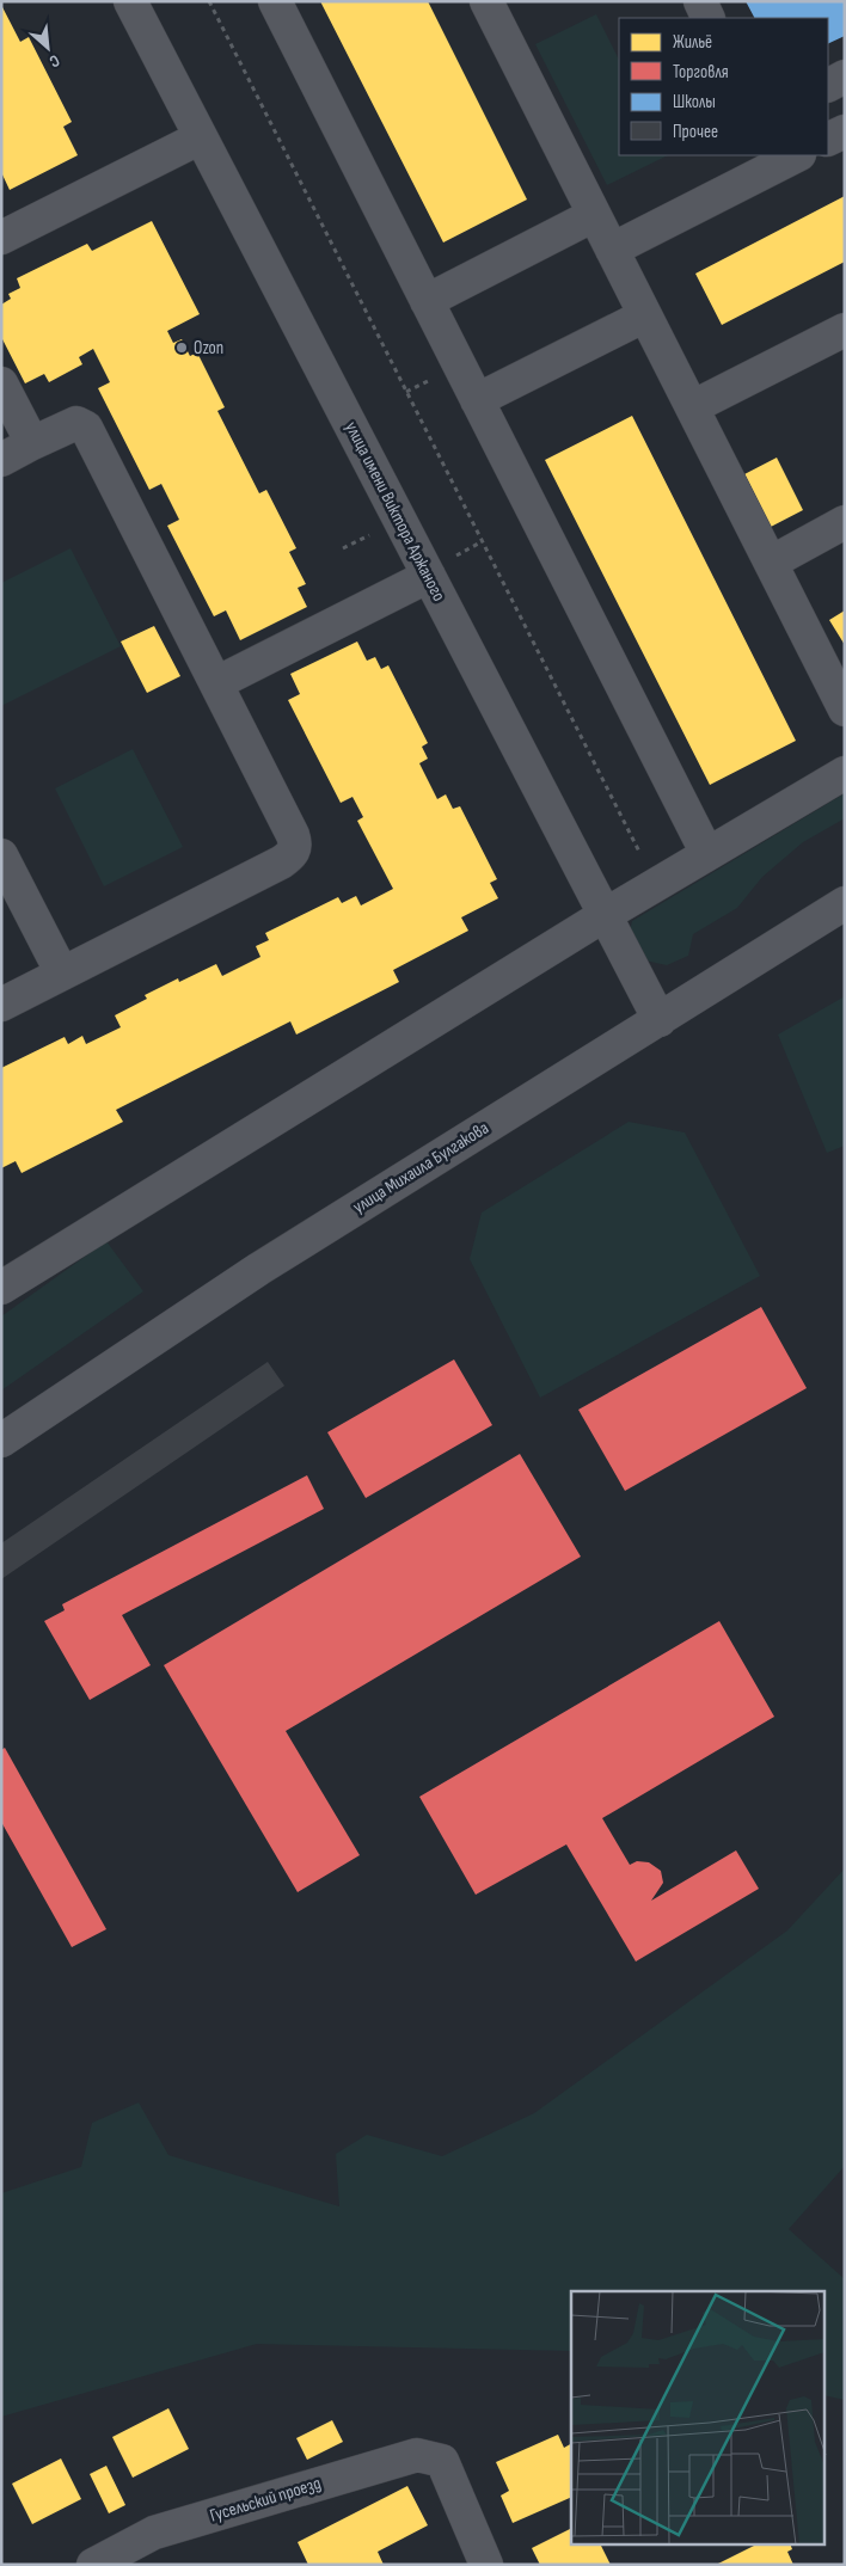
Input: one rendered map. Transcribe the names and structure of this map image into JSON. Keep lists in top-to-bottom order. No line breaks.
{"streets":{"street":["улица имени Виктора Аржаного","улица Михаила Булгакова","Гусельский проезд"]},"crossings":[["улица имени Виктора Аржаного","улица Михаила Булгакова"]],"places":["Ozon"],"legend":["Жильё","Торговля","Школы","Прочее"],"north":"bottom right"}
